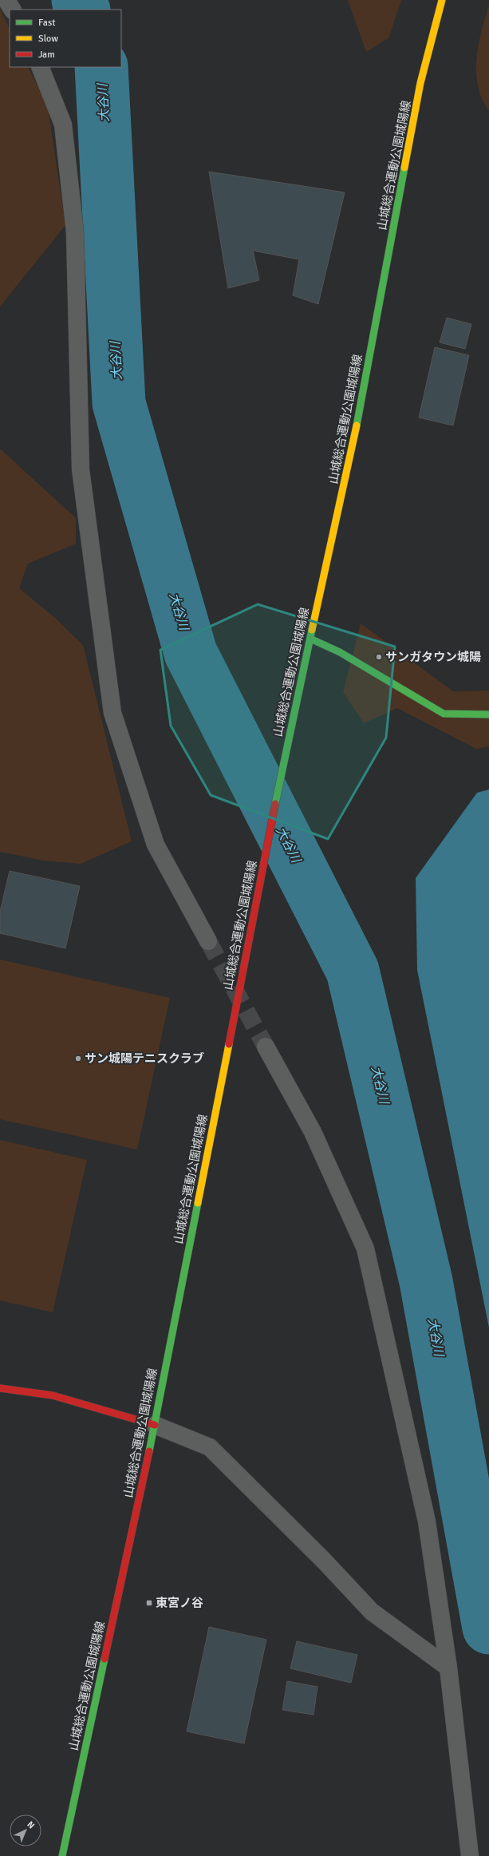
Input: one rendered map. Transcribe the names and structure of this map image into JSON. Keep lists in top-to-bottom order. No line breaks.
{"streets":{"main road":["山城総合運動公園城陽線"]},"water":["大谷川"],"places":{"other":["サンガタウン城陽","サン城陽テニスクラブ"],"transit":["東宮ノ谷"]},"legend":["Fast","Slow","Jam"],"north":"top right"}
